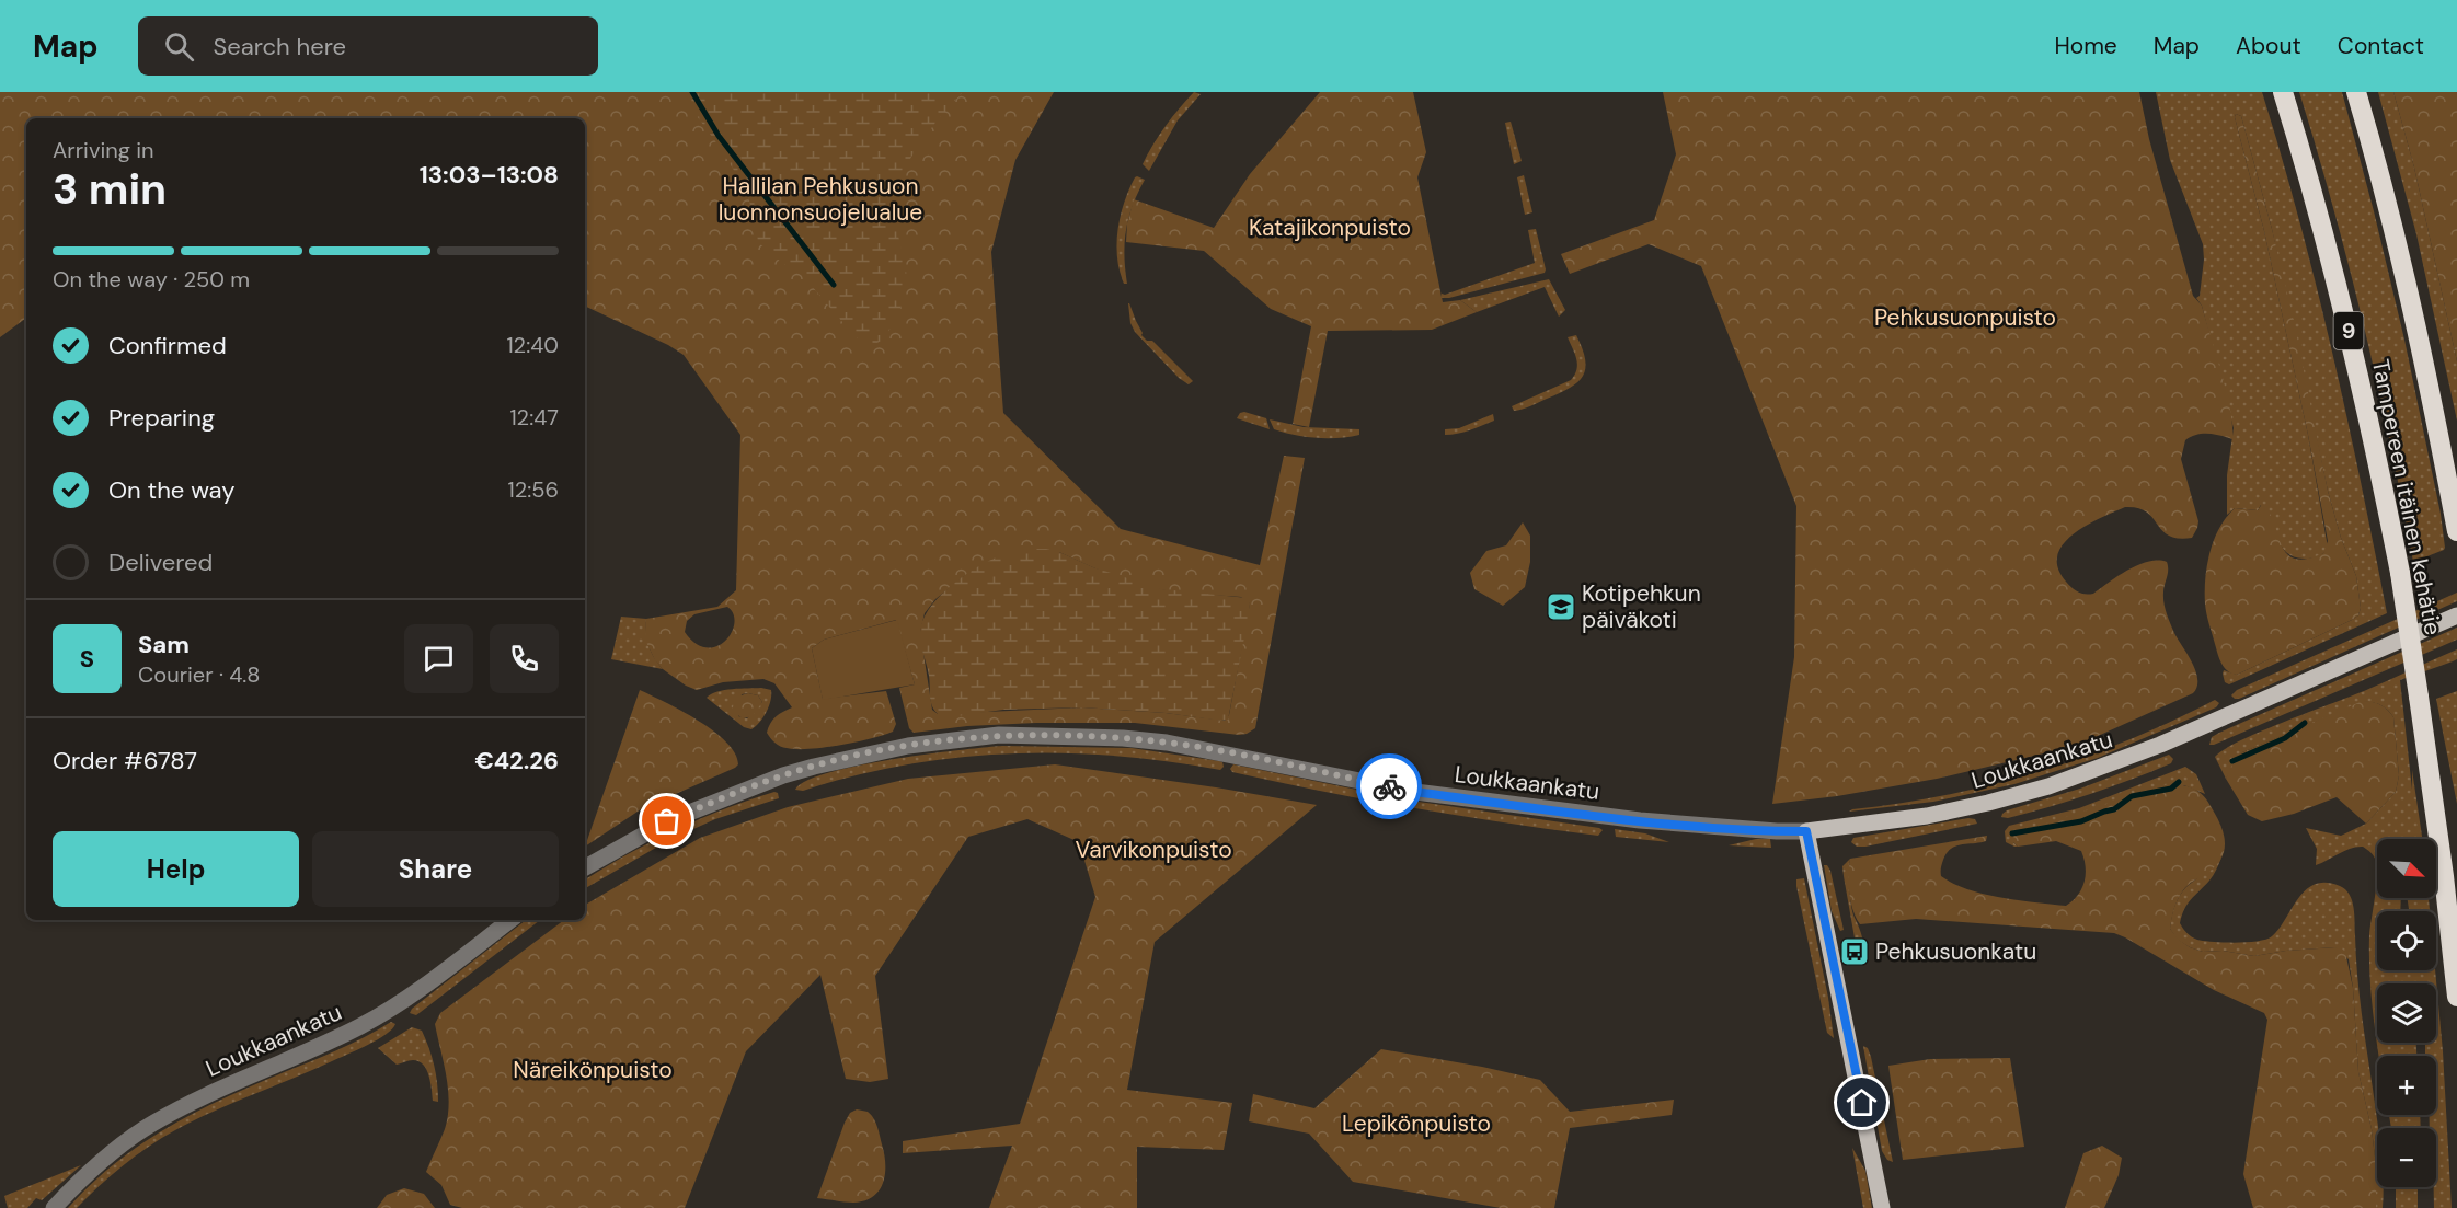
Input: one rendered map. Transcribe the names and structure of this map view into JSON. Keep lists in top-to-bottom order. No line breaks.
{"streets":{"highway":["9","Tampereen itäinen kehätie"],"main road":["Loukkaankatu"]},"parks":["Hallilan Pehkusuon luonnonsuojelualue","Katajikonpuisto","Pehkusuonpuisto","Varvikonpuisto","Näreikönpuisto","Lepikönpuisto"],"places":{"school or university":["Kotipehkun päiväkoti"],"bus stop":["Pehkusuonkatu"]},"north":"bottom right","page":{"header":"Map","search":"Search here","nav":["Home","Map","About","Contact"],"heading":["3 min","Arriving in","13:03–13:08"],"panel":["Sam","Courier · 4.8","Order #6787","€42.26"],"bar":"On the way · 250 m","list":[["Confirmed","12:40"],["Preparing","12:47"],["On the way","12:56"],"Delivered"],"round":"S","buttons":["Help","Share"],"map_buttons":["+","−"]}}
